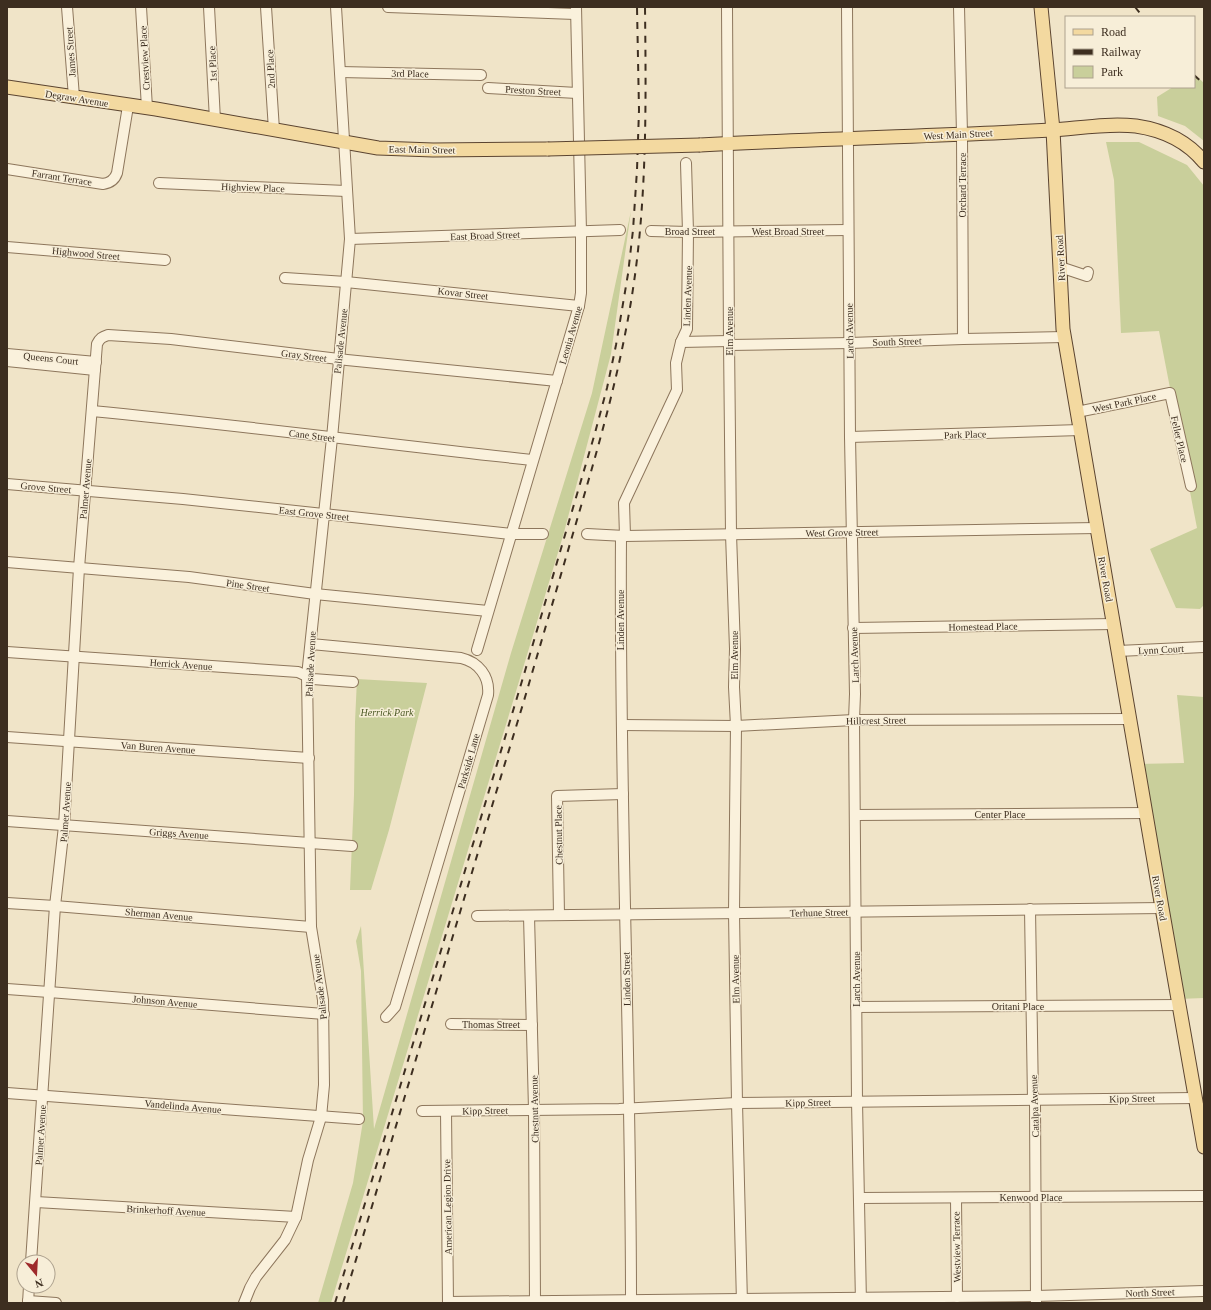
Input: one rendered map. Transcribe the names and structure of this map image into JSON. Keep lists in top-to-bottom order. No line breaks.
{"streets":{"main road":["Degraw Avenue","West Main Street","East Main Street","River Road"],"street":["James Street","Crestview Place","1st Place","2nd Place","3rd Place","Preston Street","Farrant Terrace","Orchard Terrace","Highview Place","Broad Street","West Broad Street","East Broad Street","Highwood Street","Kovar Street","Linden Avenue","Elm Avenue","Larch Avenue","Leonia Avenue","Palisade Avenue","South Street","Gray Street","Queens Court","West Park Place","Park Place","Cane Street","Feller Place","Grove Street","Palmer Avenue","East Grove Street","West Grove Street","Pine Street","Homestead Place","Lynn Court","Herrick Avenue","Hillcrest Street","Van Buren Avenue","Parkside Lane","Center Place","Griggs Avenue","Chestnut Place","Terhune Street","Sherman Avenue","Linden Street","Johnson Avenue","Oritani Place","Thomas Street","Kipp Street","Vandelinda Avenue","Catalpa Avenue","Chestnut Avenue","Kenwood Place","American Legion Drive","Brinkerhoff Avenue","Westview Terrace","North Street"]},"crossings":[["James Street","Degraw Avenue"],["Crestview Place","Degraw Avenue"],["Crestview Place","East Main Street"],["1st Place","East Main Street"],["2nd Place","East Main Street"],["3rd Place","Palisade Avenue"],["Preston Street","Leonia Avenue"],["Degraw Avenue","East Main Street"],["Degraw Avenue","Farrant Terrace"],["West Main Street","East Main Street"],["West Main Street","Orchard Terrace"],["West Main Street","River Road"],["West Main Street","Elm Avenue"],["West Main Street","Larch Avenue"],["East Main Street","Palisade Avenue"],["Orchard Terrace","South Street"],["Highview Place","Palisade Avenue"],["Broad Street","West Broad Street"],["Broad Street","Linden Avenue"],["Broad Street","Elm Avenue"],["West Broad Street","Elm Avenue"],["West Broad Street","Larch Avenue"],["East Broad Street","Leonia Avenue"],["East Broad Street","Palisade Avenue"],["River Road","South Street"],["River Road","West Park Place"],["River Road","Park Place"],["River Road","West Grove Street"],["River Road","Homestead Place"],["River Road","Lynn Court"],["River Road","Hillcrest Street"],["River Road","Center Place"],["River Road","Terhune Street"],["River Road","Oritani Place"],["River Road","Kipp Street"],["Kovar Street","Leonia Avenue"],["Kovar Street","Palisade Avenue"],["Linden Avenue","South Street"],["Linden Avenue","West Grove Street"],["Linden Avenue","Linden Street"],["Elm Avenue","South Street"],["Elm Avenue","West Grove Street"],["Elm Avenue","Hillcrest Street"],["Elm Avenue","Terhune Street"],["Elm Avenue","Kipp Street"],["Elm Avenue","North Street"],["Larch Avenue","South Street"],["Larch Avenue","Park Place"],["Larch Avenue","West Grove Street"],["Larch Avenue","Homestead Place"],["Larch Avenue","Hillcrest Street"],["Larch Avenue","Center Place"],["Larch Avenue","Terhune Street"],["Larch Avenue","Oritani Place"],["Larch Avenue","Kipp Street"],["Larch Avenue","Kenwood Place"],["Larch Avenue","North Street"],["Leonia Avenue","Gray Street"],["Leonia Avenue","Cane Street"],["Leonia Avenue","East Grove Street"],["Leonia Avenue","Pine Street"],["Palisade Avenue","Gray Street"],["Palisade Avenue","Cane Street"],["Palisade Avenue","East Grove Street"],["Palisade Avenue","Pine Street"],["Palisade Avenue","Herrick Avenue"],["Palisade Avenue","Van Buren Avenue"],["Palisade Avenue","Parkside Lane"],["Palisade Avenue","Griggs Avenue"],["Palisade Avenue","Sherman Avenue"],["Palisade Avenue","Johnson Avenue"],["Palisade Avenue","Vandelinda Avenue"],["Palisade Avenue","Brinkerhoff Avenue"],["Gray Street","Queens Court"],["Gray Street","Palmer Avenue"],["Queens Court","Palmer Avenue"],["West Park Place","Feller Place"],["Cane Street","Palmer Avenue"],["Grove Street","Palmer Avenue"],["Grove Street","East Grove Street"],["Palmer Avenue","East Grove Street"],["Palmer Avenue","Pine Street"],["Palmer Avenue","Herrick Avenue"],["Palmer Avenue","Van Buren Avenue"],["Palmer Avenue","Griggs Avenue"],["Palmer Avenue","Sherman Avenue"],["Palmer Avenue","Johnson Avenue"],["Palmer Avenue","Vandelinda Avenue"],["Palmer Avenue","Brinkerhoff Avenue"],["Hillcrest Street","Linden Street"],["Chestnut Place","Terhune Street"],["Chestnut Place","Linden Street"],["Terhune Street","Linden Street"],["Terhune Street","Catalpa Avenue"],["Terhune Street","Chestnut Avenue"],["Linden Street","Kipp Street"],["Linden Street","North Street"],["Oritani Place","Catalpa Avenue"],["Thomas Street","Chestnut Avenue"],["Kipp Street","Catalpa Avenue"],["Kipp Street","Chestnut Avenue"],["Kipp Street","American Legion Drive"],["Catalpa Avenue","Kenwood Place"],["Catalpa Avenue","North Street"],["Chestnut Avenue","North Street"],["Kenwood Place","Westview Terrace"],["American Legion Drive","North Street"],["Westview Terrace","North Street"]],"parks":["Herrick Park"],"legend":["Road","Railway","Park"],"north":"bottom"}
